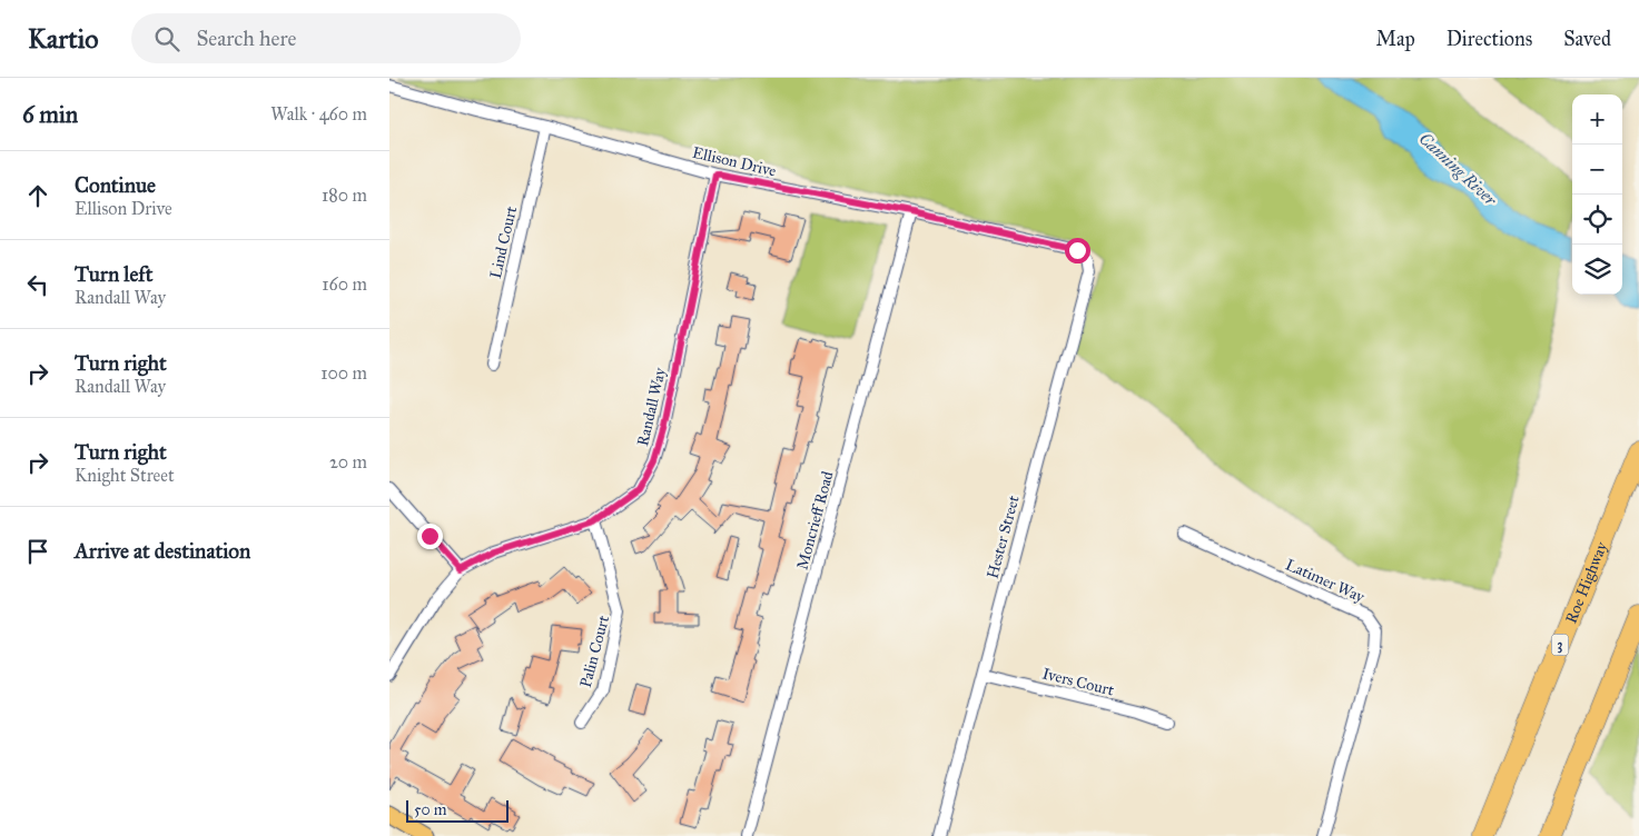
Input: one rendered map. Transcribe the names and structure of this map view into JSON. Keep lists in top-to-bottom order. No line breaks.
{"streets":{"highway":["Roe Highway","3"],"street":["Ellison Drive","Lind Court","Randall Way","Moncrieff Road","Hester Street","Latimer Way","Palin Court","Ivers Court"]},"crossings":[["Ellison Drive","Lind Court"],["Ellison Drive","Randall Way"],["Ellison Drive","Moncrieff Road"],["Ellison Drive","Hester Street"],["Randall Way","Palin Court"],["Hester Street","Ivers Court"]],"water":["Canning River"],"scale_bar":"50 m","page":{"header":"Kartio","search":"Search here","nav":["Map","Directions","Saved"],"heading":["6 min","Walk · 460 m"],"map_buttons":["+","−"],"list":[["Continue","Ellison Drive","180 m"],["Turn left","Randall Way","160 m"],["Turn right","Randall Way","100 m"],["Turn right","Knight Street","20 m"],"Arrive at destination"],"scale":"50 m"}}
